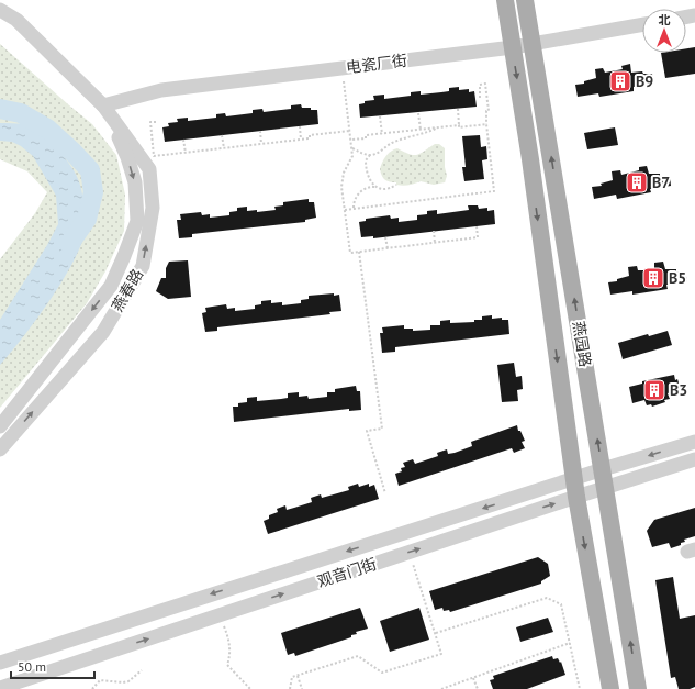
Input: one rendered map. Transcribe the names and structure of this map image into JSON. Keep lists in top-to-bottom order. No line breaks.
{"streets":{"main road":["燕园路"],"street":["电瓷厂街","燕春路","观音门街"]},"crossings":[["电瓷厂街","燕春路"],["电瓷厂街","燕园路"],["燕园路","观音门街"]],"places":{"building":["B9","B7","B5","B3"]},"scale_bar":"50 m","north":"top"}
